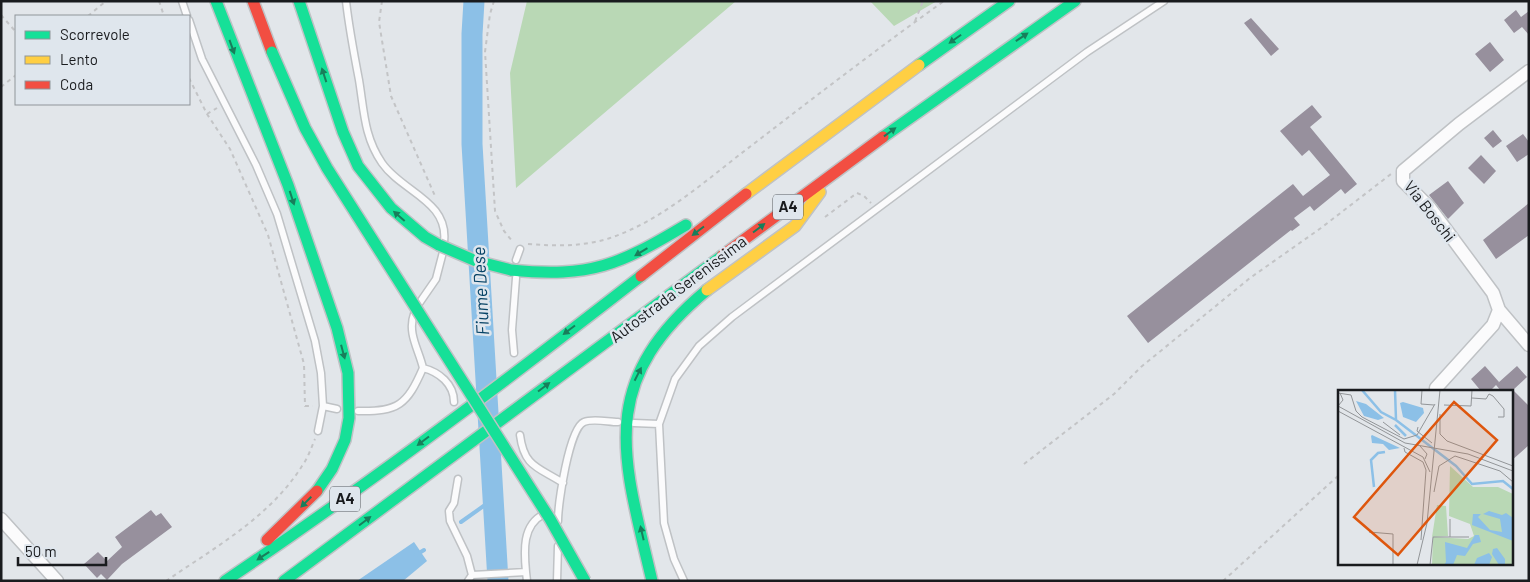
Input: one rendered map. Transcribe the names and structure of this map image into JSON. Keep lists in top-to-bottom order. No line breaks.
{"streets":{"main road":["A4","Autostrada Serenissima"],"street":["Via Boschi"]},"water":["Fiume Dese"],"legend":["Scorrevole","Lento","Coda"],"scale_bar":"50 m"}
